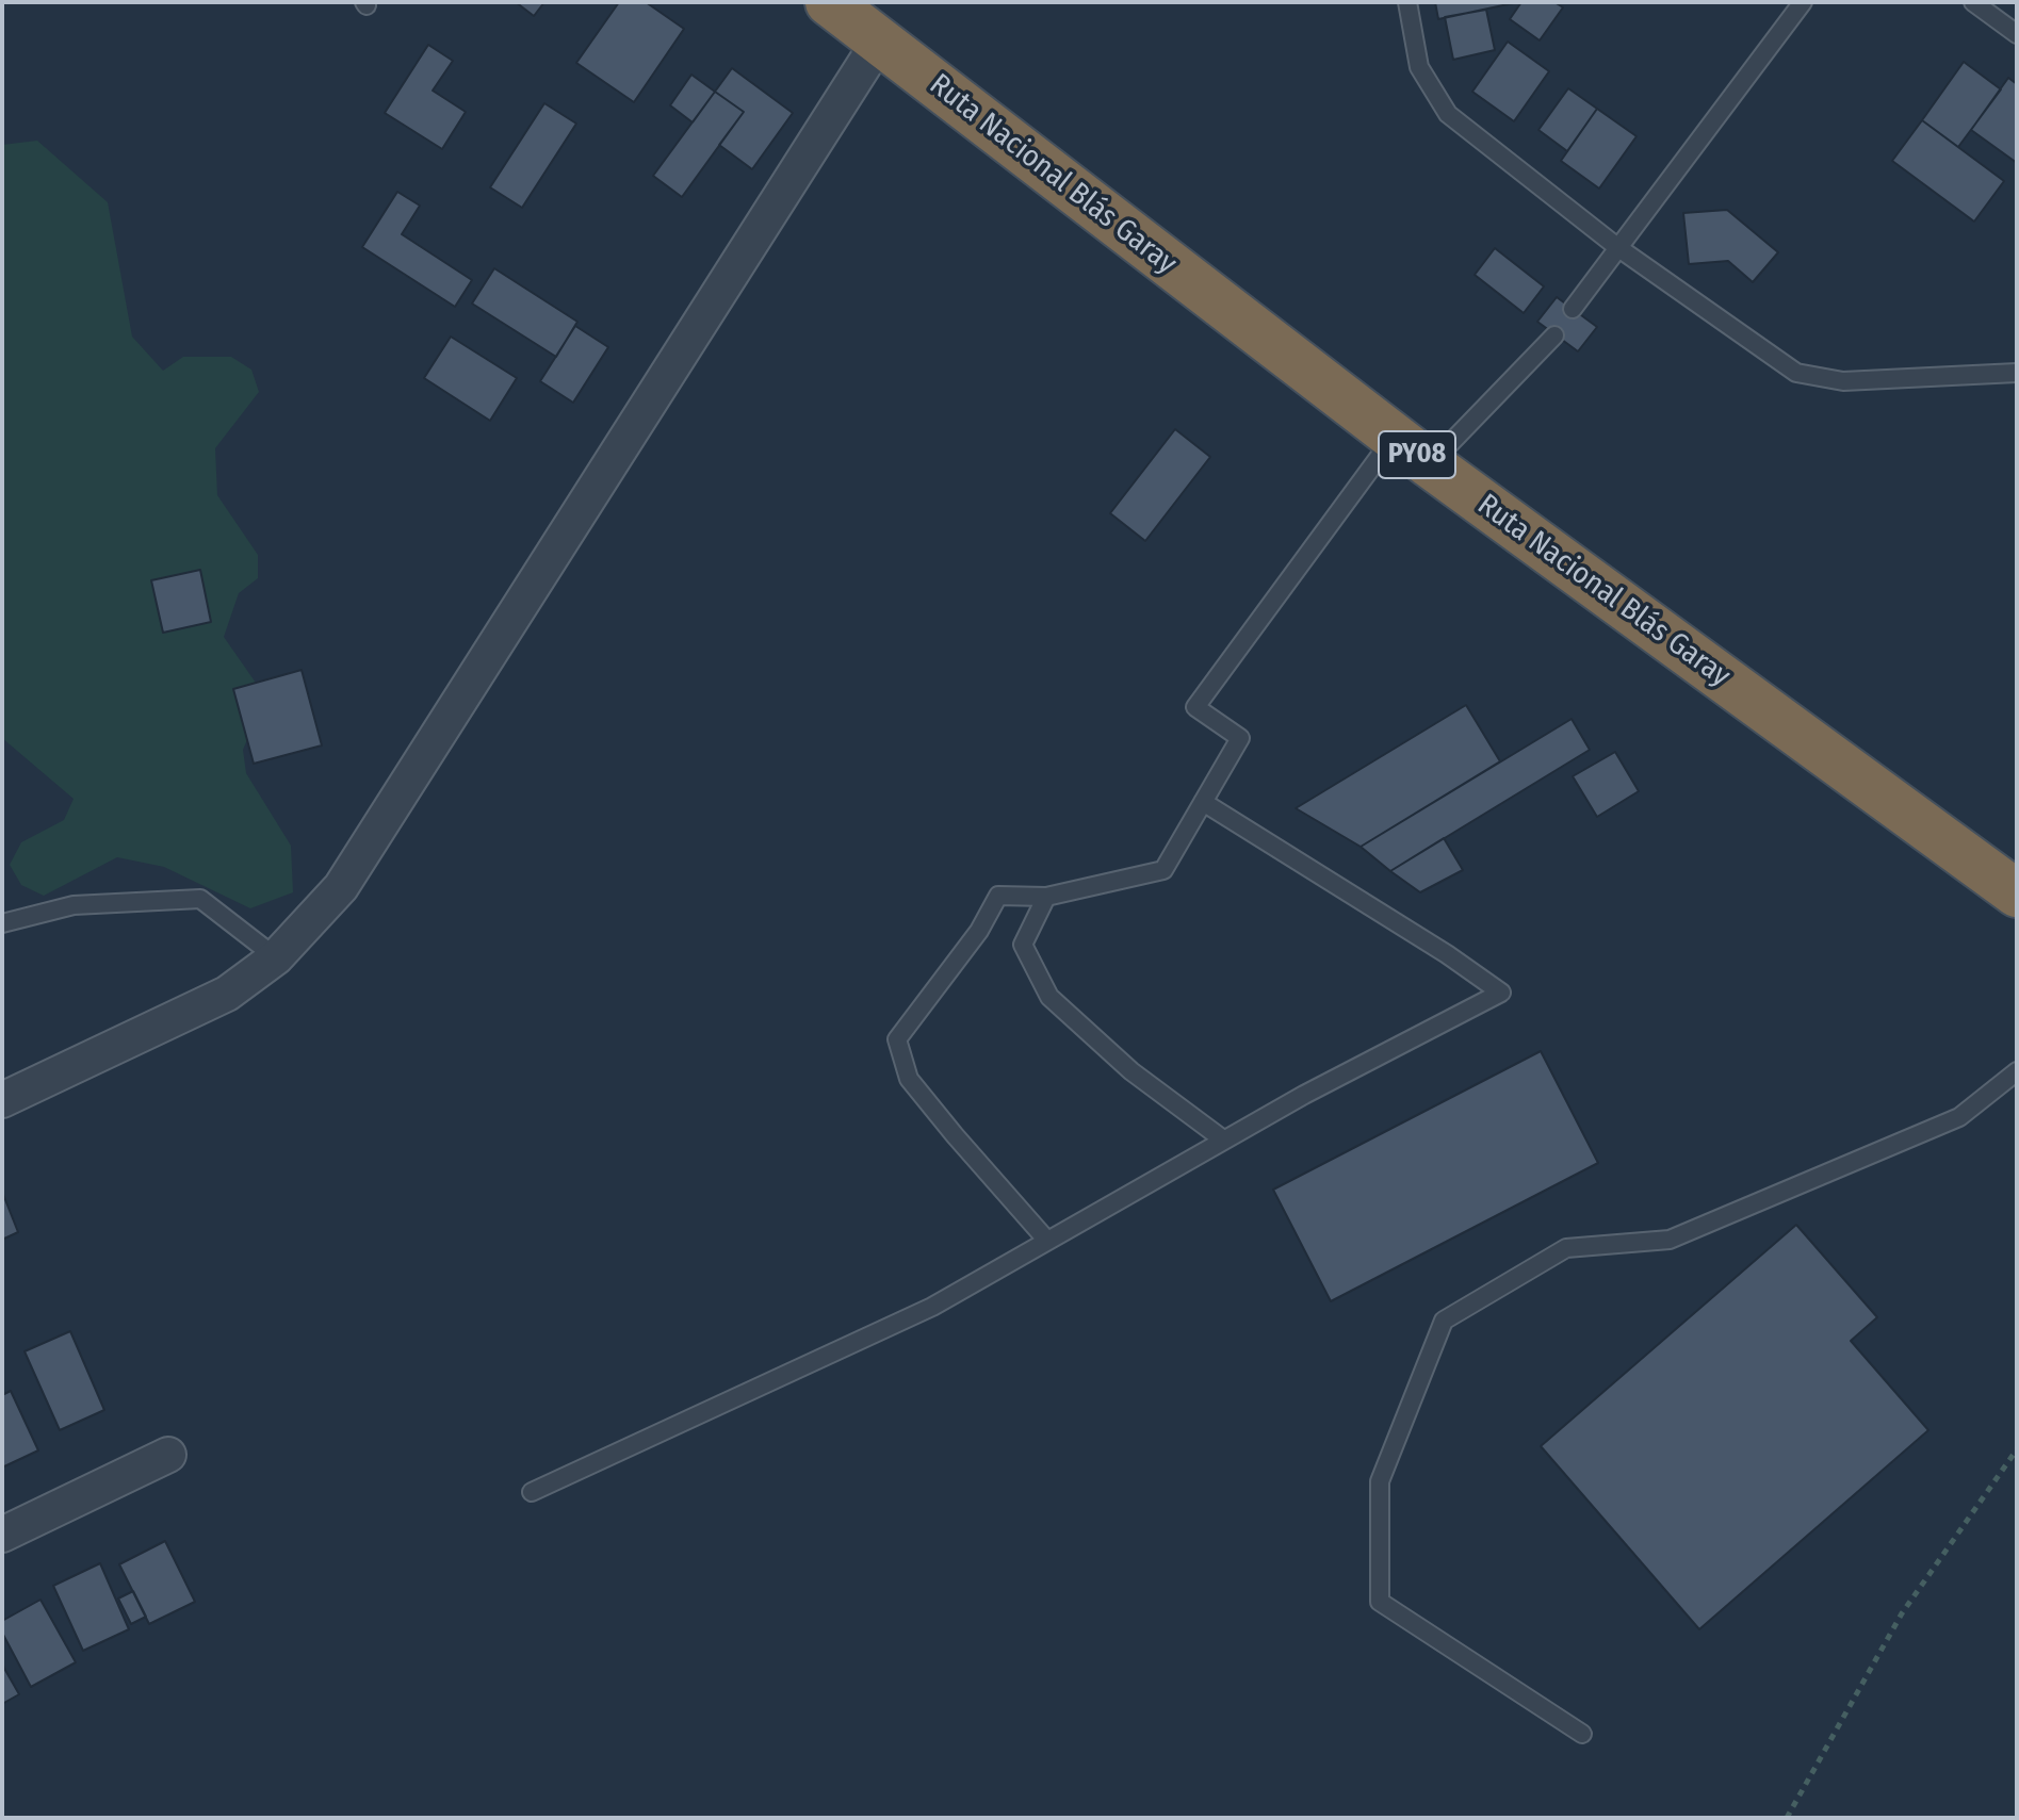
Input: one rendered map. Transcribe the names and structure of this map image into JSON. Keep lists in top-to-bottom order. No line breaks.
{"streets":{"highway":["Ruta Nacional Blás Garay","PY08"]}}
